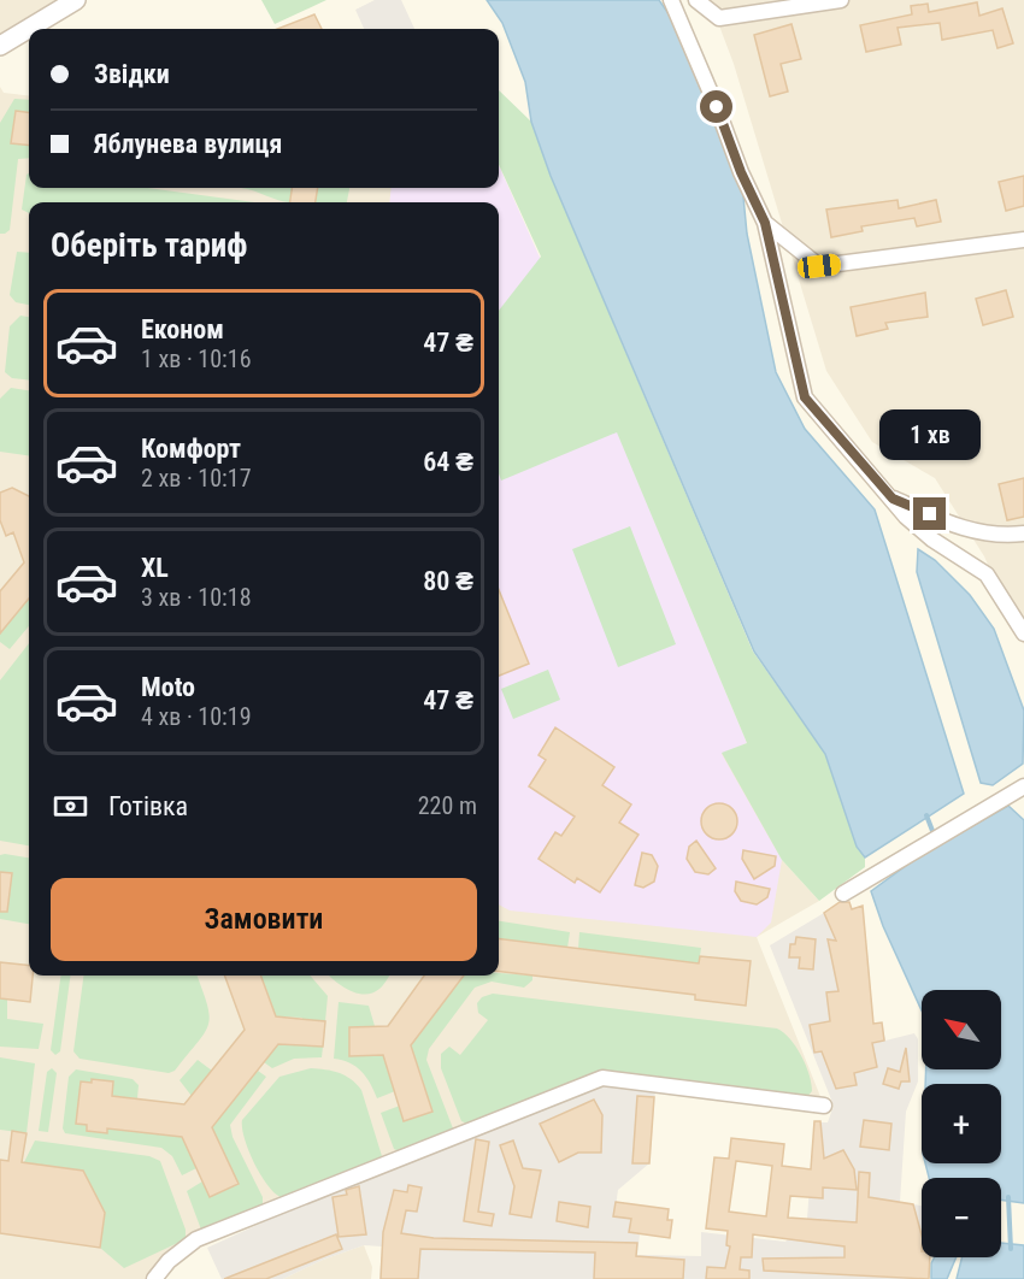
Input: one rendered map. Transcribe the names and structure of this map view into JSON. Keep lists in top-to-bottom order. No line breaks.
{"north":"top left","page":{"banner":["Звідки","Яблунева вулиця"],"heading":"Оберіть тариф","list":[{"name":"Економ","note":"1 хв · 10:16","value":"47 ₴"},{"name":"Комфорт","note":"2 хв · 10:17","value":"64 ₴"},{"name":"XL","note":"3 хв · 10:18","value":"80 ₴"},{"name":"Moto","note":"4 хв · 10:19","value":"47 ₴"}],"bubble":"1 хв","pay":["Готівка","220 m"],"buttons":"Замовити","map_buttons":["+","−"]}}
